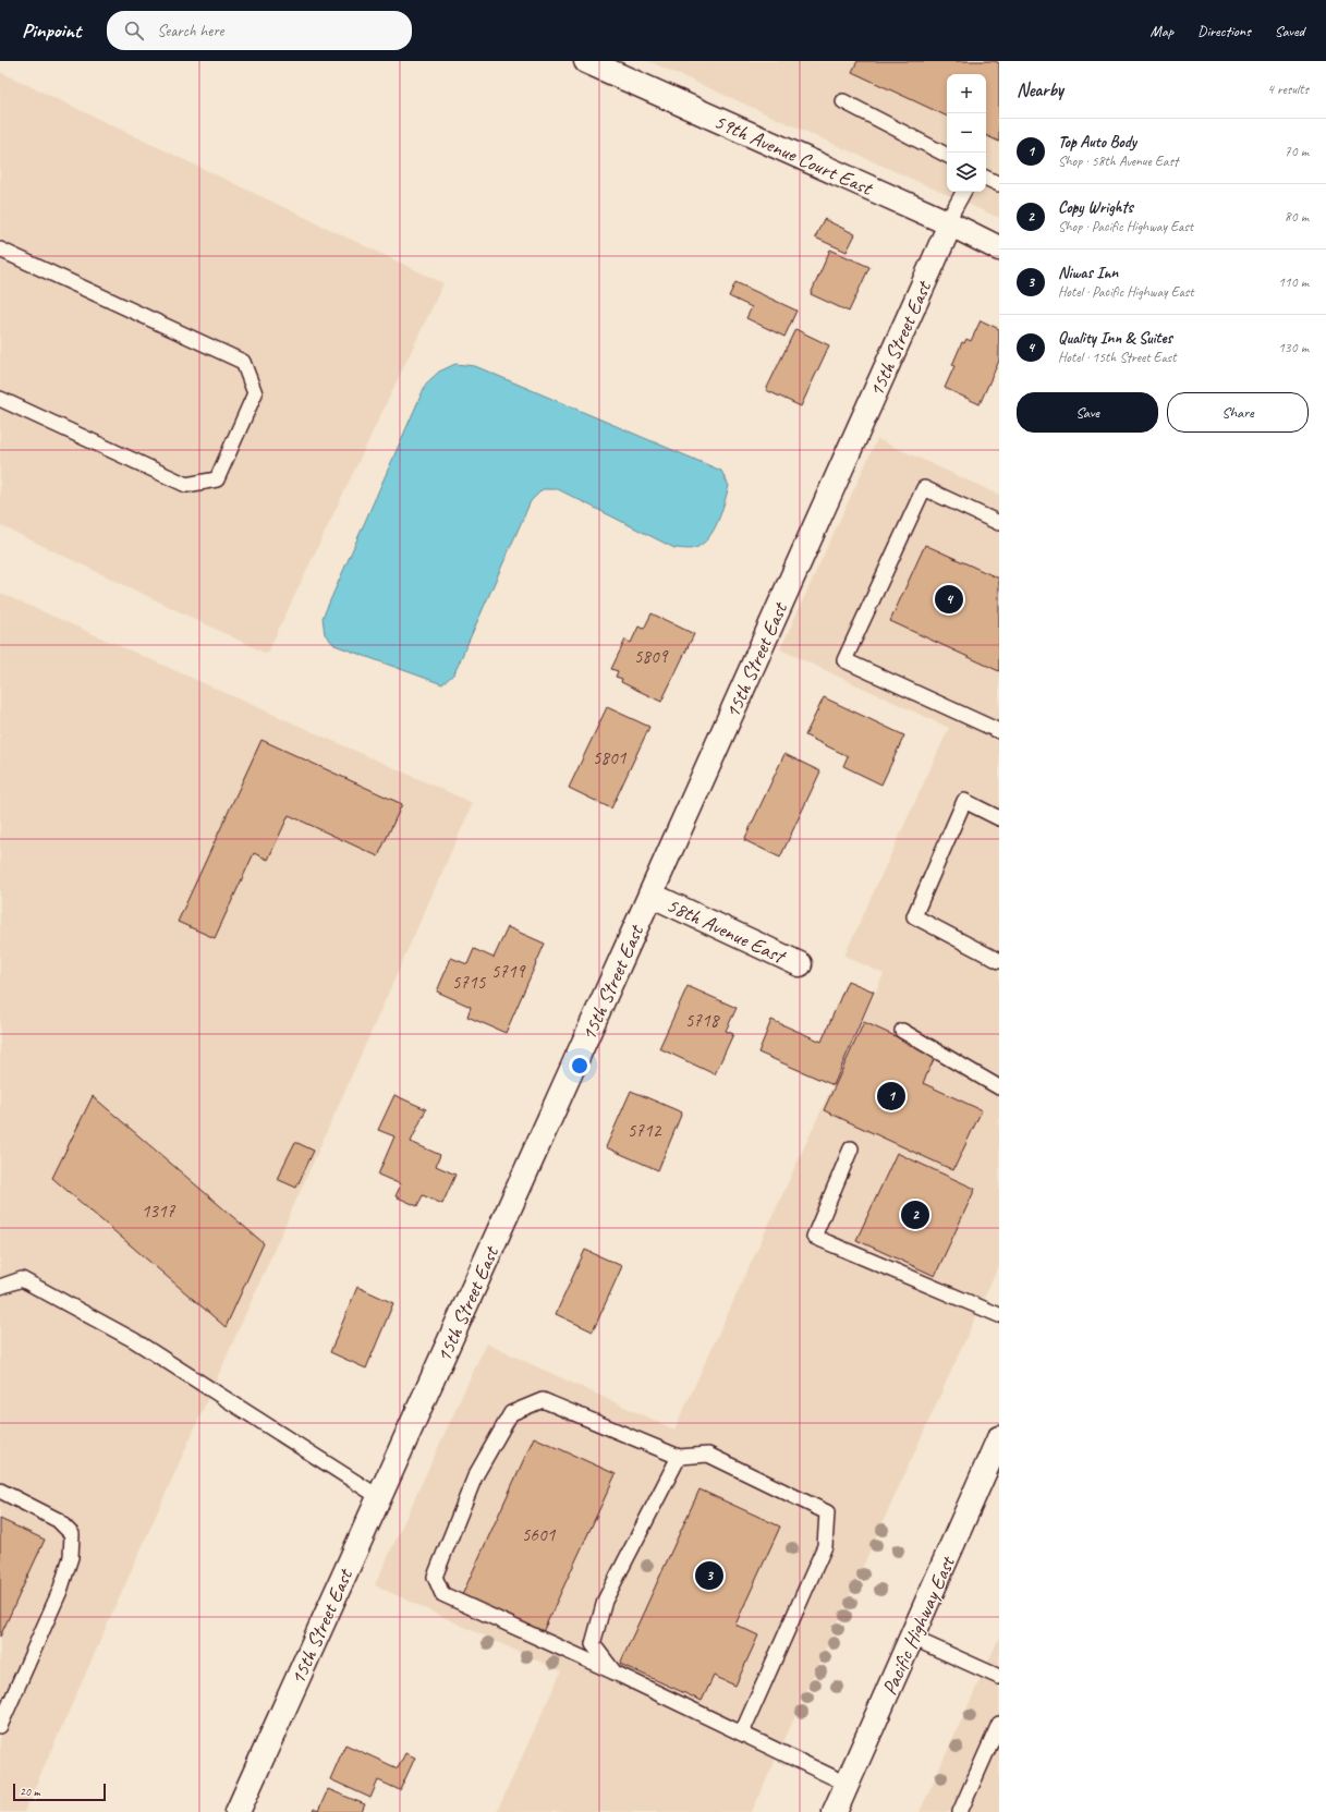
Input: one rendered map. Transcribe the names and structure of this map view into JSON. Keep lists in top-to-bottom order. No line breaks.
{"streets":{"street":["59th Avenue Court East","15th Street East","58th Avenue East","Pacific Highway East"]},"crossings":[["59th Avenue Court East","15th Street East"],["15th Street East","58th Avenue East"]],"house_numbers":["5809","5801","5719","5715","5718","5712","1317","5601"],"scale_bar":"20 m","page":{"header":"Pinpoint","search":"Search here","nav":["Map","Directions","Saved"],"heading":["Nearby","4 results"],"map_buttons":["+","−"],"list":[{"mark":"1","name":"Top Auto Body","note":"Shop · 58th Avenue East","value":"70 m"},{"mark":"2","name":"Copy Wrights","note":"Shop · Pacific Highway East","value":"80 m"},{"mark":"3","name":"Niwas Inn","note":"Hotel · Pacific Highway East","value":"110 m"},{"mark":"4","name":"Quality Inn & Suites","note":"Hotel · 15th Street East","value":"130 m"}],"buttons":["Save","Share"],"pins":["4","1","2","3"],"scale":"20 m"}}
